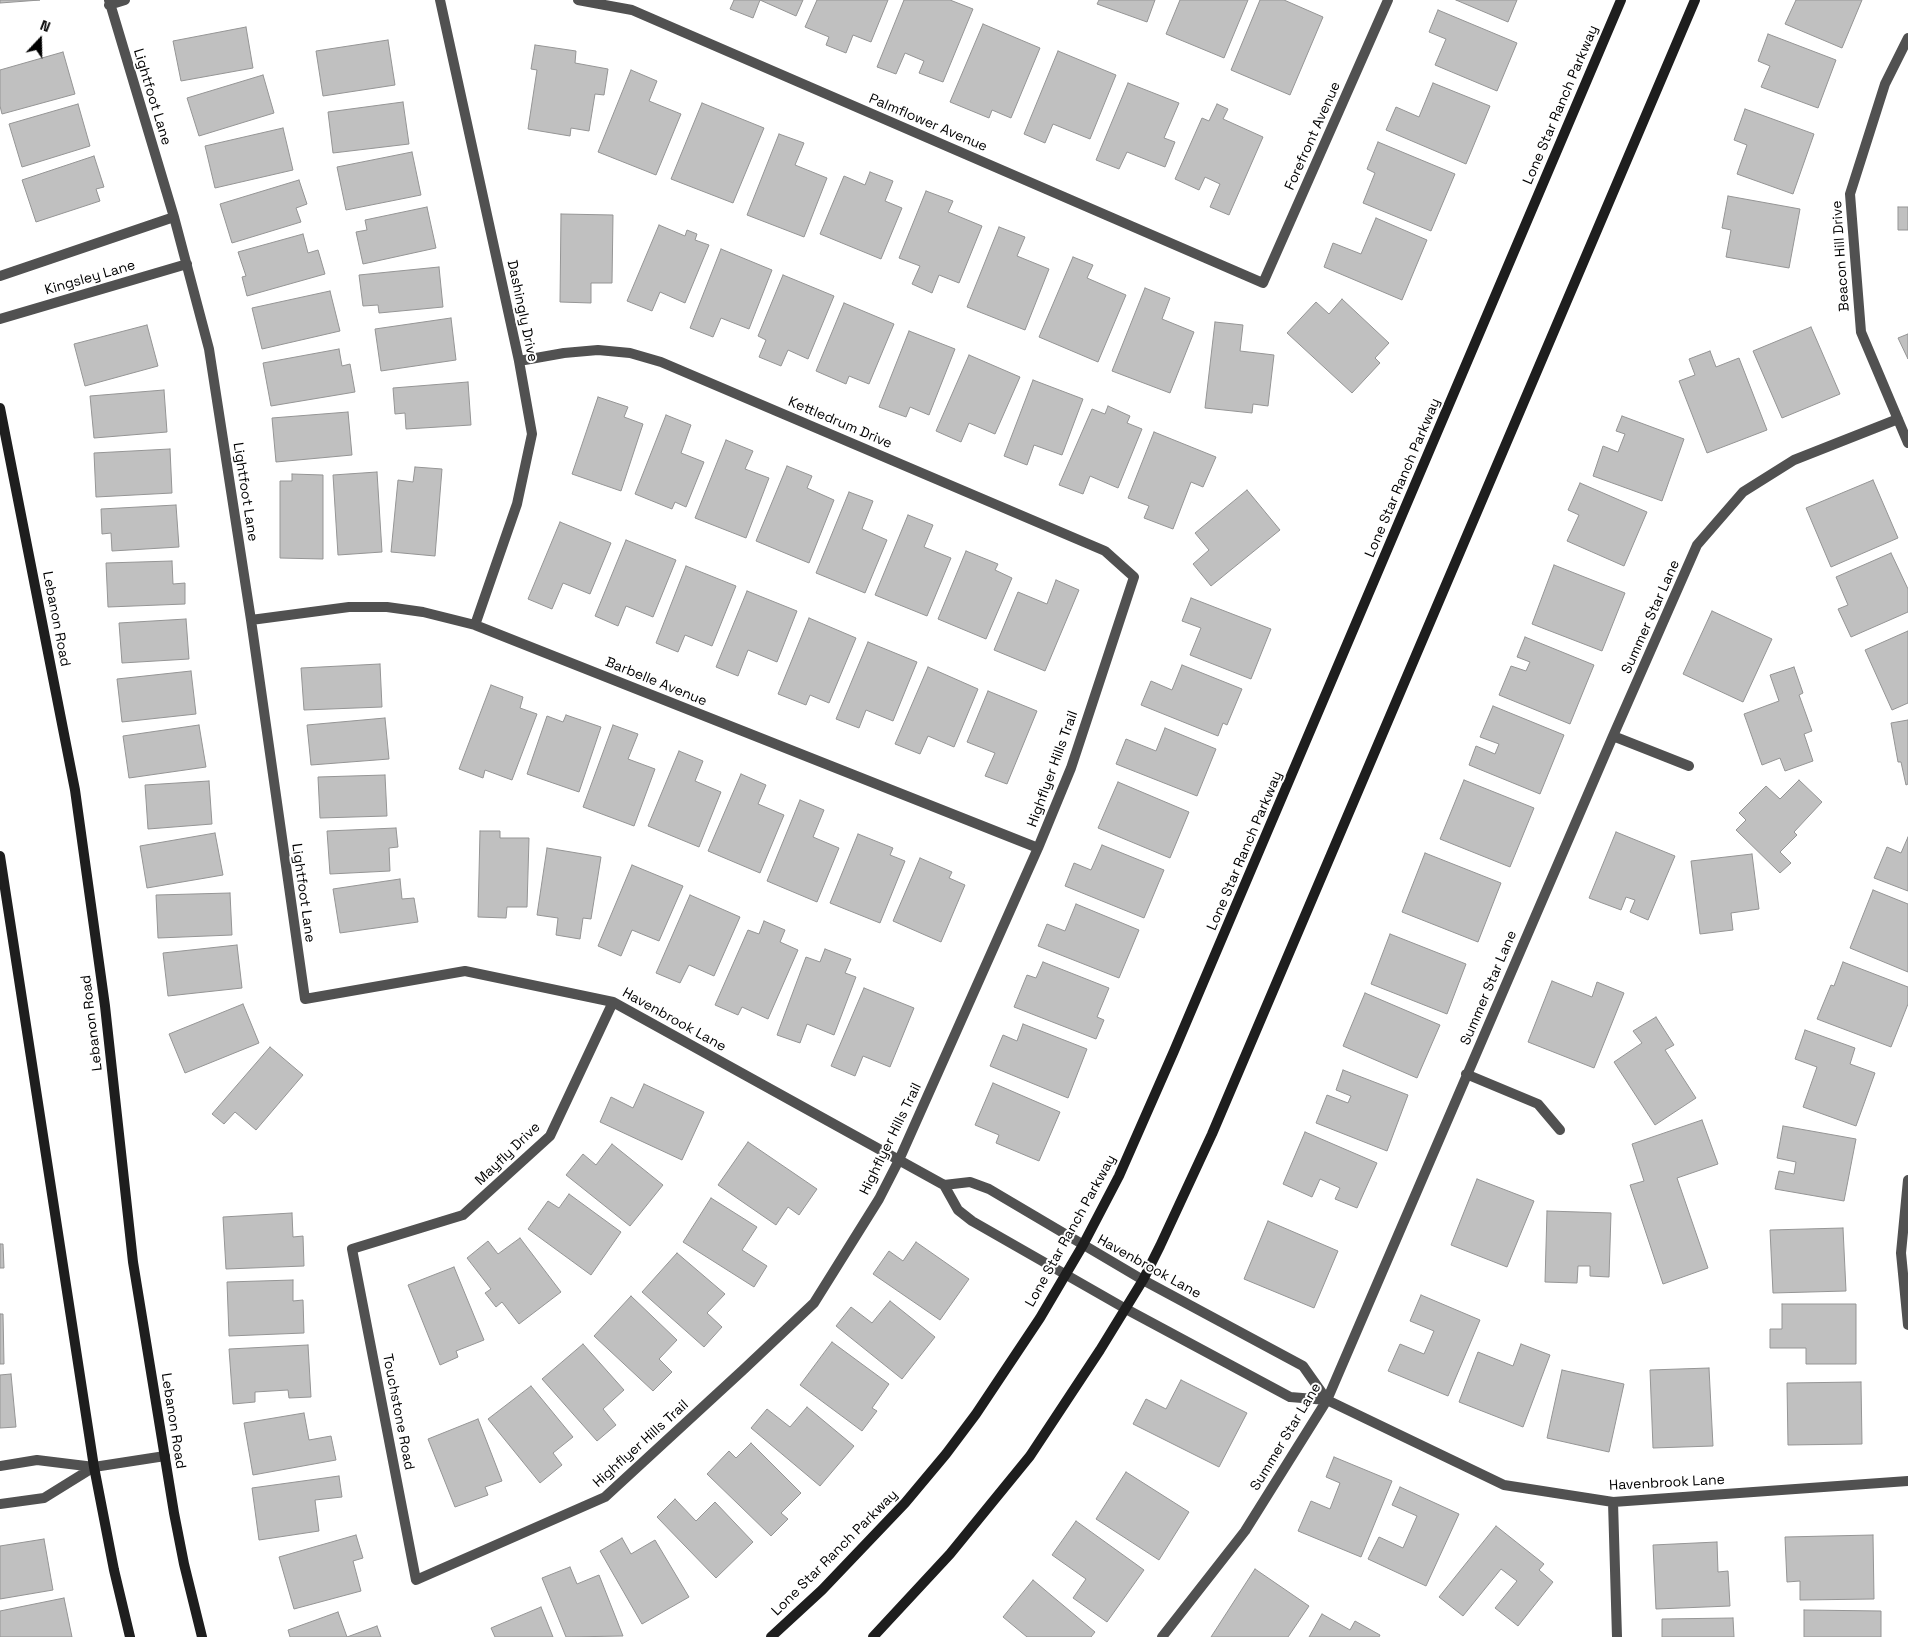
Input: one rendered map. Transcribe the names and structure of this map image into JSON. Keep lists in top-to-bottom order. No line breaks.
{"streets":{"main road":["Lone Star Ranch Parkway","Lebanon Road"],"street":["Lightfoot Lane","Palmflower Avenue","Forefront Avenue","Beacon Hill Drive","Kingsley Lane","Dashingly Drive","Kettledrum Drive","Summer Star Lane","Barbelle Avenue","Highflyer Hills Trail","Havenbrook Lane","Mayfly Drive","Touchstone Road"]},"crossings":[["Lightfoot Lane","Kingsley Lane"],["Lightfoot Lane","Barbelle Avenue"],["Lightfoot Lane","Havenbrook Lane"],["Lone Star Ranch Parkway","Havenbrook Lane"],["Palmflower Avenue","Forefront Avenue"],["Beacon Hill Drive","Summer Star Lane"],["Dashingly Drive","Kettledrum Drive"],["Dashingly Drive","Barbelle Avenue"],["Kettledrum Drive","Highflyer Hills Trail"],["Summer Star Lane","Havenbrook Lane"],["Barbelle Avenue","Highflyer Hills Trail"],["Highflyer Hills Trail","Havenbrook Lane"],["Highflyer Hills Trail","Touchstone Road"],["Havenbrook Lane","Mayfly Drive"],["Mayfly Drive","Touchstone Road"]],"north":"top"}
